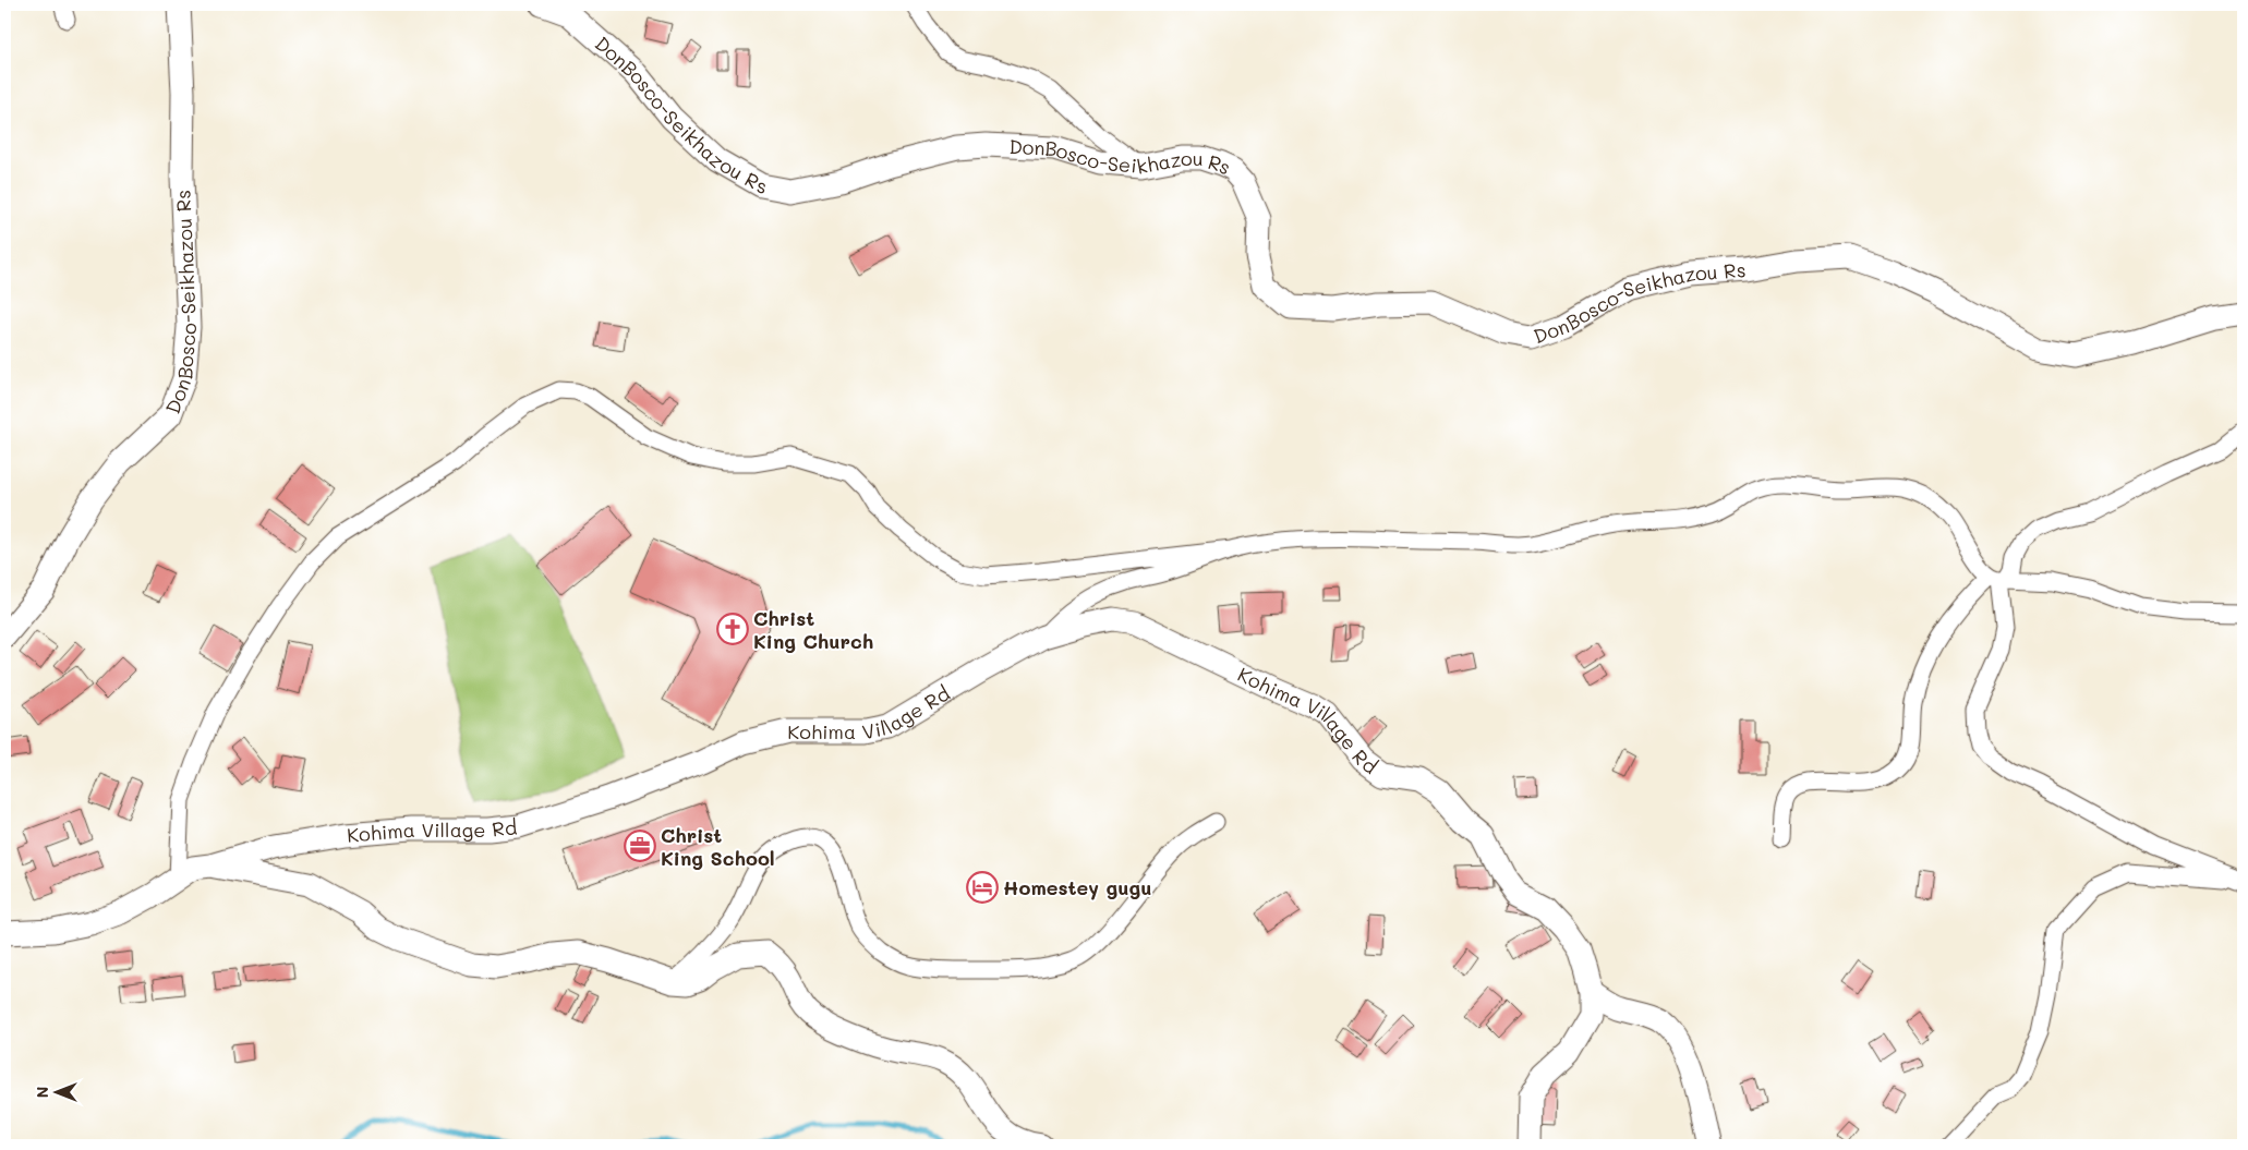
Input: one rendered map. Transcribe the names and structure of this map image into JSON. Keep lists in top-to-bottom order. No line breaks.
{"streets":{"main road":["DonBosco-Seikhazou Rs","Kohima Village Rd"]},"places":{"church":["Christ King Church"],"office":["Christ King School"],"hotel":["Homestey gugu"]},"north":"left"}
